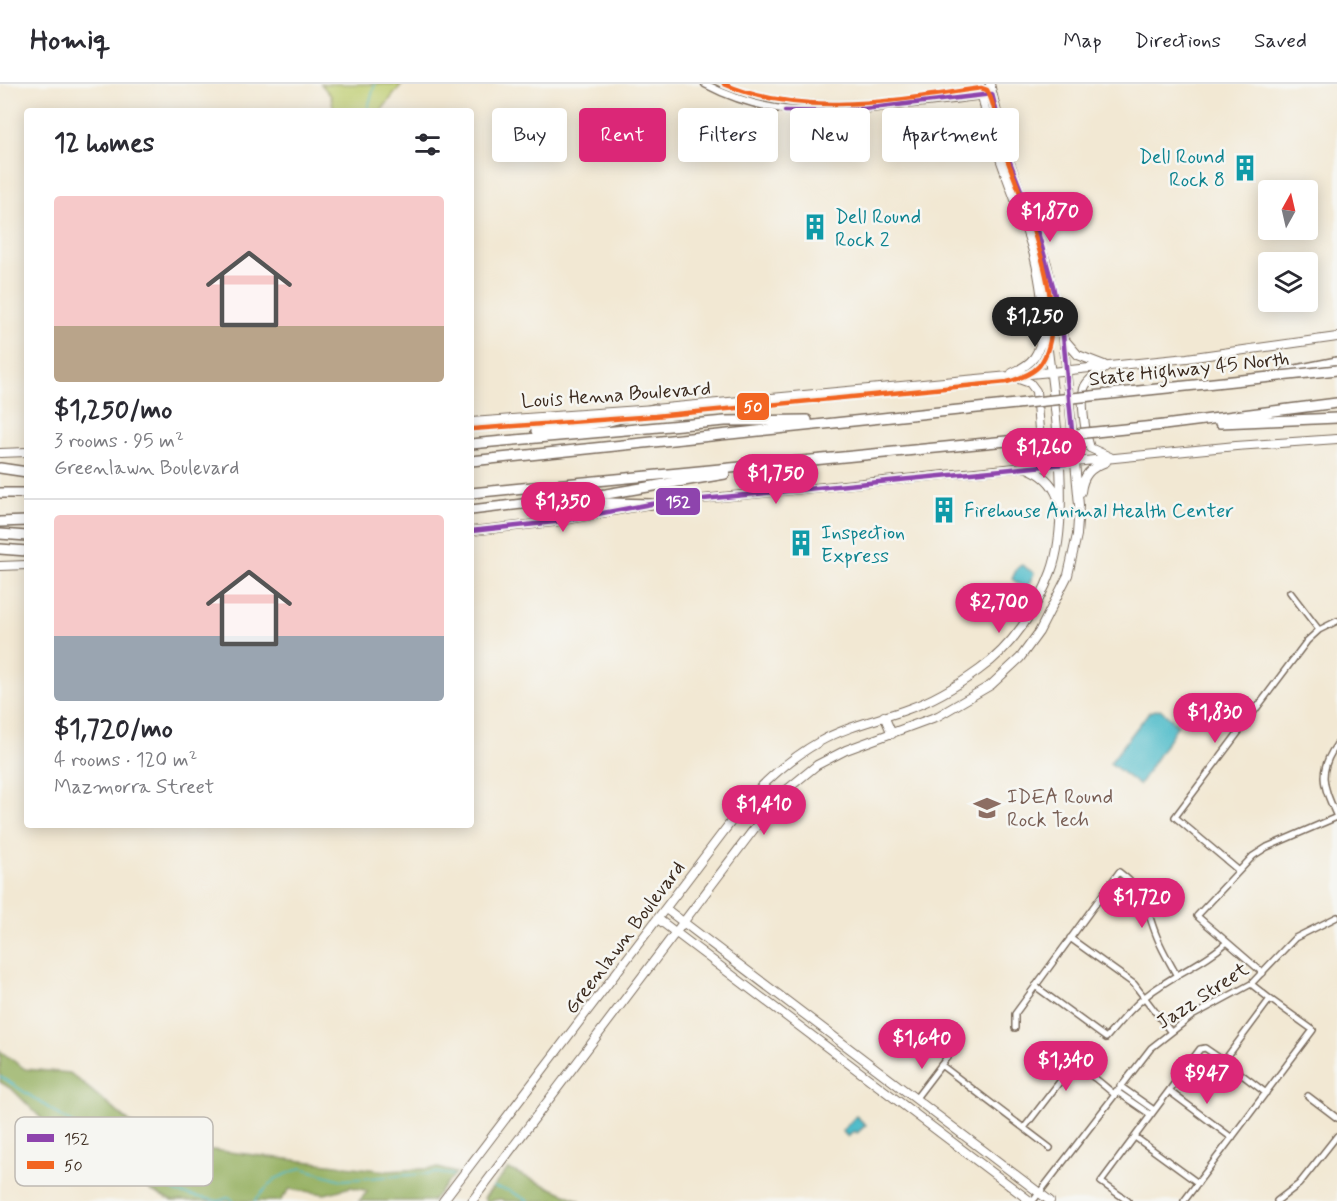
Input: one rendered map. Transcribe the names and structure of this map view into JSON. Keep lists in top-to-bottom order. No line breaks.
{"streets":{"highway":["State Highway 45 North"],"main road":["Louis Henna Boulevard","Greenlawn Boulevard"],"street":["Jazz Street"]},"crossings":[["Louis Henna Boulevard","Greenlawn Boulevard"]],"places":{"building":["Dell Round Rock 8","Dell Round Rock 2","Firehouse Animal Health Center","Inspection Express"],"school or university":["IDEA Round Rock Tech"]},"lines":["transit line 50","transit line 152"],"legend":["152","50"],"north":"top","page":{"header":"Homiq","nav":["Map","Directions","Saved"],"chip":["Buy","Rent","Filters","New","Apartment"],"heading":"12 homes","list":[{"name":"$1,250/mo","note":"3 rooms · 95 m² · Greenlawn Boulevard"},{"name":"$1,720/mo","note":"4 rooms · 120 m² · Mazmorra Street"}],"price":["$1,870","$1,250","$1,260","$1,750","$1,350","$2,700","$1,830","$1,410","$1,720","$1,640","$1,340","$947"]}}
